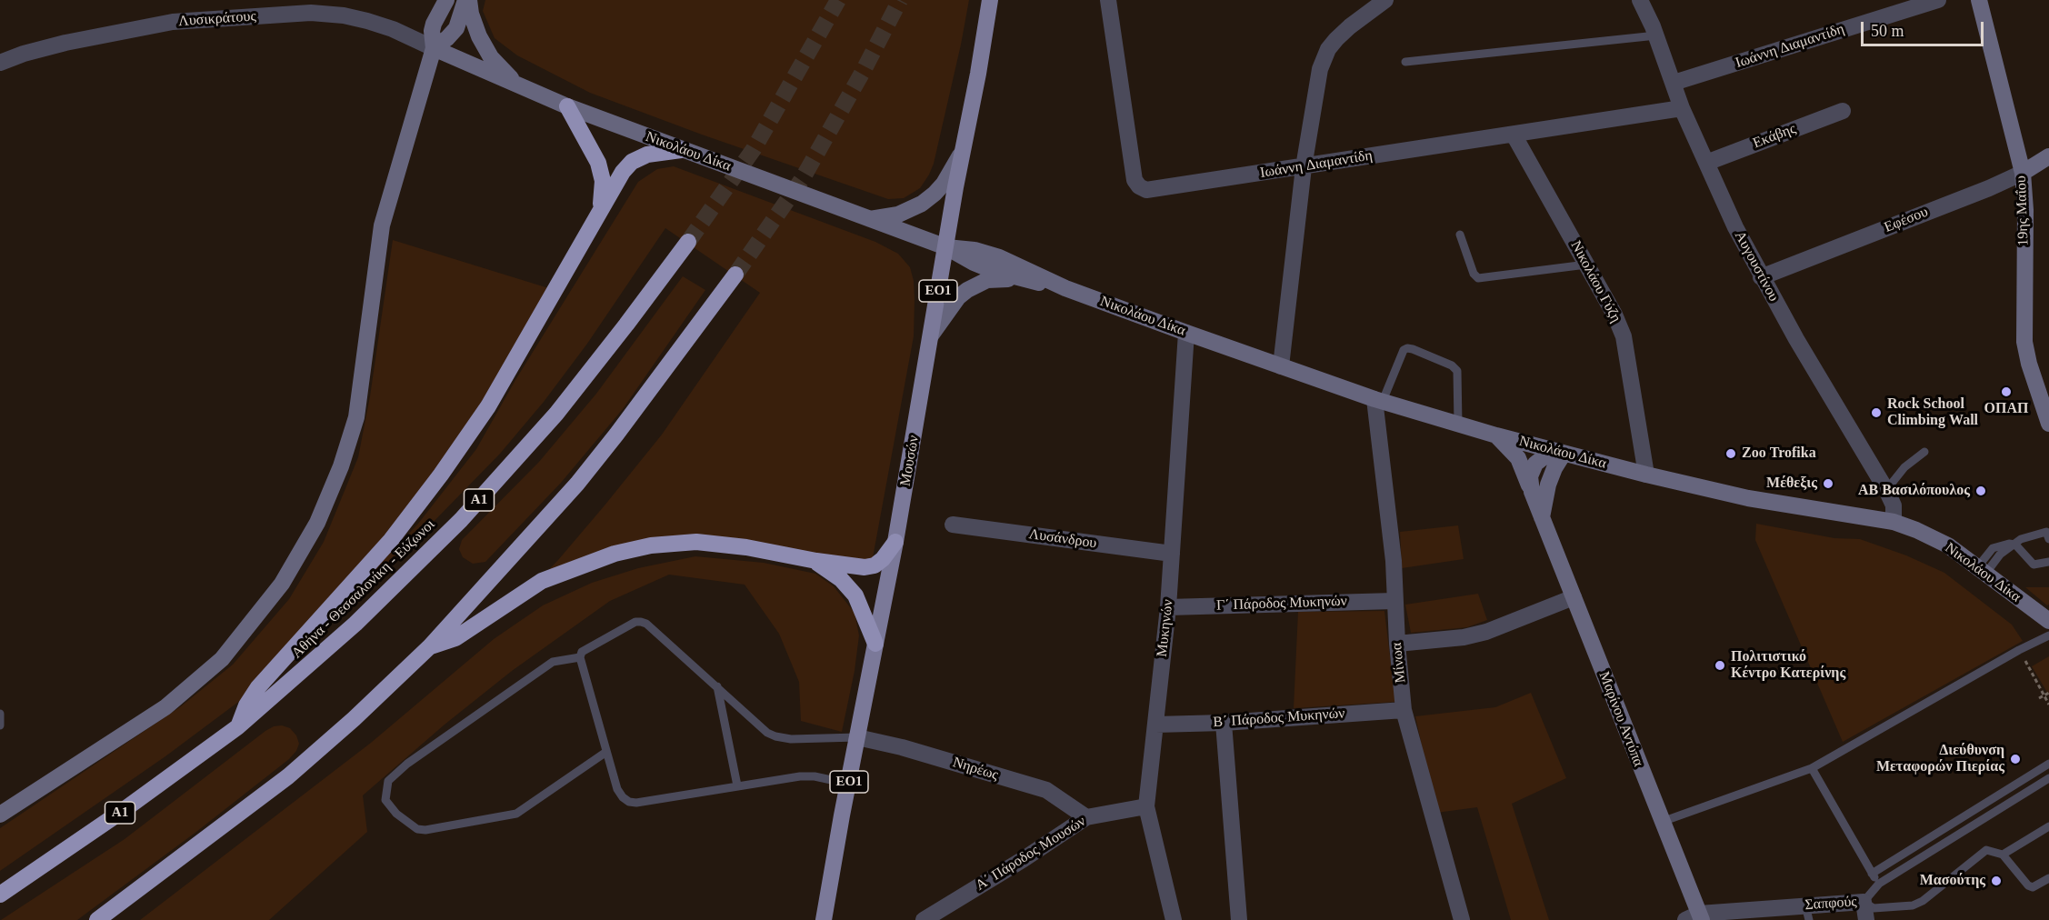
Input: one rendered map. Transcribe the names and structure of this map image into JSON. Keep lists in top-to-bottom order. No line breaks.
{"streets":{"highway":["Α1","Αθήνα - Θεσσαλονίκη - Εύζωνοι"],"main road":["ΕΟ1","Μουσών"],"street":["Λυσικράτους","Ιωάννη Διαμαντίδη","Εκάβης","Νικολάου Δίκα","19ης Μαΐου","Εφέσου","Αυγουστίνου","Νικολάου Γύζη","Λυσάνδρου","Γ΄ Πάροδος Μυκηνών","Μυκηνών","Μίνωα","Β΄ Πάροδος Μυκηνών","Μαρίνου Αντύπα","Νηρέως","Α΄ Πάροδος Μουσών","Σαπφούς"]},"crossings":[["Λυσικράτους","Νικολάου Δίκα"],["Ιωάννη Διαμαντίδη","Αυγουστίνου"],["Ιωάννη Διαμαντίδη","Νικολάου Γύζη"],["Εκάβης","Αυγουστίνου"],["Νικολάου Δίκα","Αυγουστίνου"],["Νικολάου Δίκα","Νικολάου Γύζη"],["Νικολάου Δίκα","Μουσών"],["Νικολάου Δίκα","Μυκηνών"],["Νικολάου Δίκα","Μίνωα"],["Νικολάου Δίκα","Μαρίνου Αντύπα"],["19ης Μαΐου","Εφέσου"],["Εφέσου","Αυγουστίνου"],["Μουσών","Νηρέως"],["Λυσάνδρου","Μυκηνών"],["Γ΄ Πάροδος Μυκηνών","Μυκηνών"],["Γ΄ Πάροδος Μυκηνών","Μίνωα"],["Μυκηνών","Β΄ Πάροδος Μυκηνών"],["Μυκηνών","Α΄ Πάροδος Μουσών"],["Μίνωα","Β΄ Πάροδος Μυκηνών"],["Μαρίνου Αντύπα","Σαπφούς"],["Νηρέως","Α΄ Πάροδος Μουσών"]],"places":["ΟΠΑΠ","Rock School Climbing Wall","Zoo Trofika","Μέθεξις","ΑΒ Βασιλόπουλος","Πολιτιστικό Κέντρο Κατερίνης","Διεύθυνση Μεταφορών Πιερίας","Μασούτης"],"scale_bar":"50 m"}
